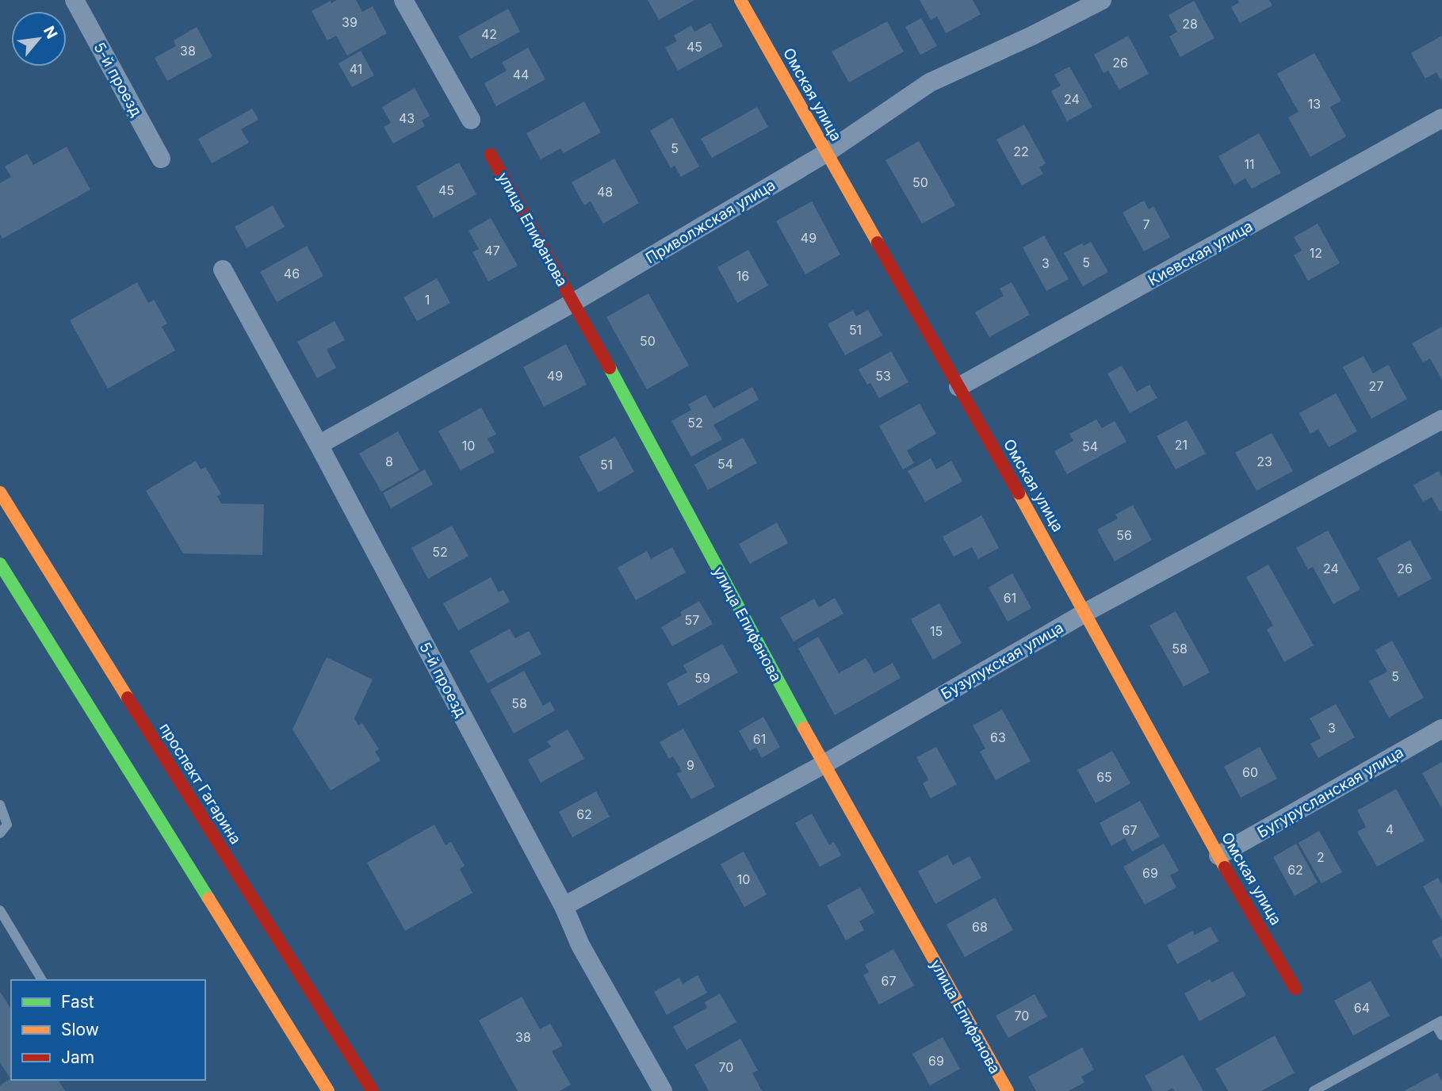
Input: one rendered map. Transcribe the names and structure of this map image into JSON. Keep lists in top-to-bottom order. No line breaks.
{"streets":{"street":["5-й проезд","Омская улица","Приволжская улица","улица Епифанова","Киевская улица","Бузулукская улица","проспект Гагарина","Бугурусланская улица"]},"crossings":[["5-й проезд","Приволжская улица"],["5-й проезд","Бузулукская улица"],["Омская улица","Приволжская улица"],["Омская улица","Киевская улица"],["Омская улица","Бузулукская улица"],["Омская улица","Бугурусланская улица"],["Приволжская улица","улица Епифанова"],["улица Епифанова","Бузулукская улица"]],"house_numbers":["39","28","42","45","38","26","41","44","24","13","43","5","22","11","50","45","48","7","49","47","12","5","3","46","16","1","51","50","49","53","27","52","21","10","54","8","23","54","51","56","52","24","26","61","57","15","58","5","59","58","3","63","61","9","60","65","62","4","67","2","62","69","10","68","67","64","70","38","69","70"],"legend":["Fast","Slow","Jam"],"north":"top right"}
